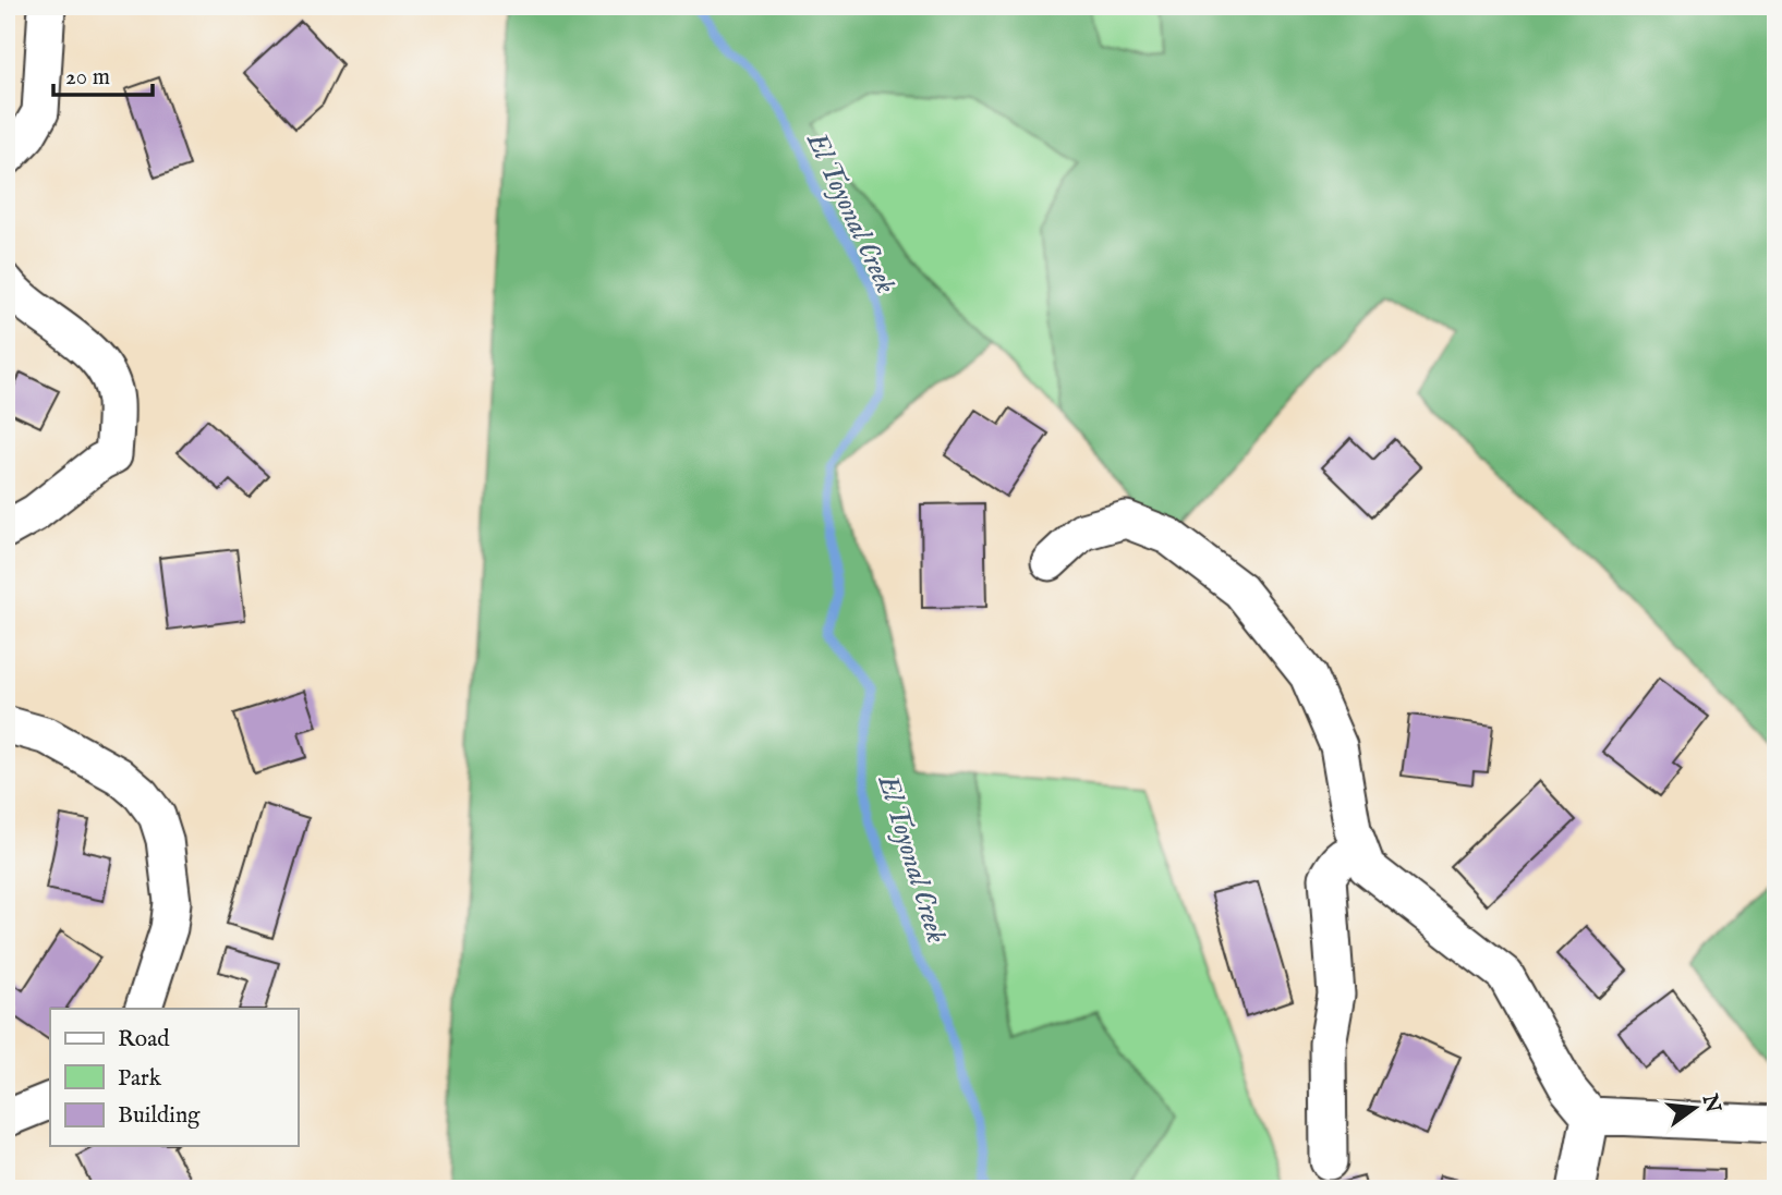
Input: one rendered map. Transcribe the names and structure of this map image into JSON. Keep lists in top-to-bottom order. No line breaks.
{"water":["El Toyonal Creek"],"legend":["Road","Park","Building"],"scale_bar":"20 m","north":"right"}
